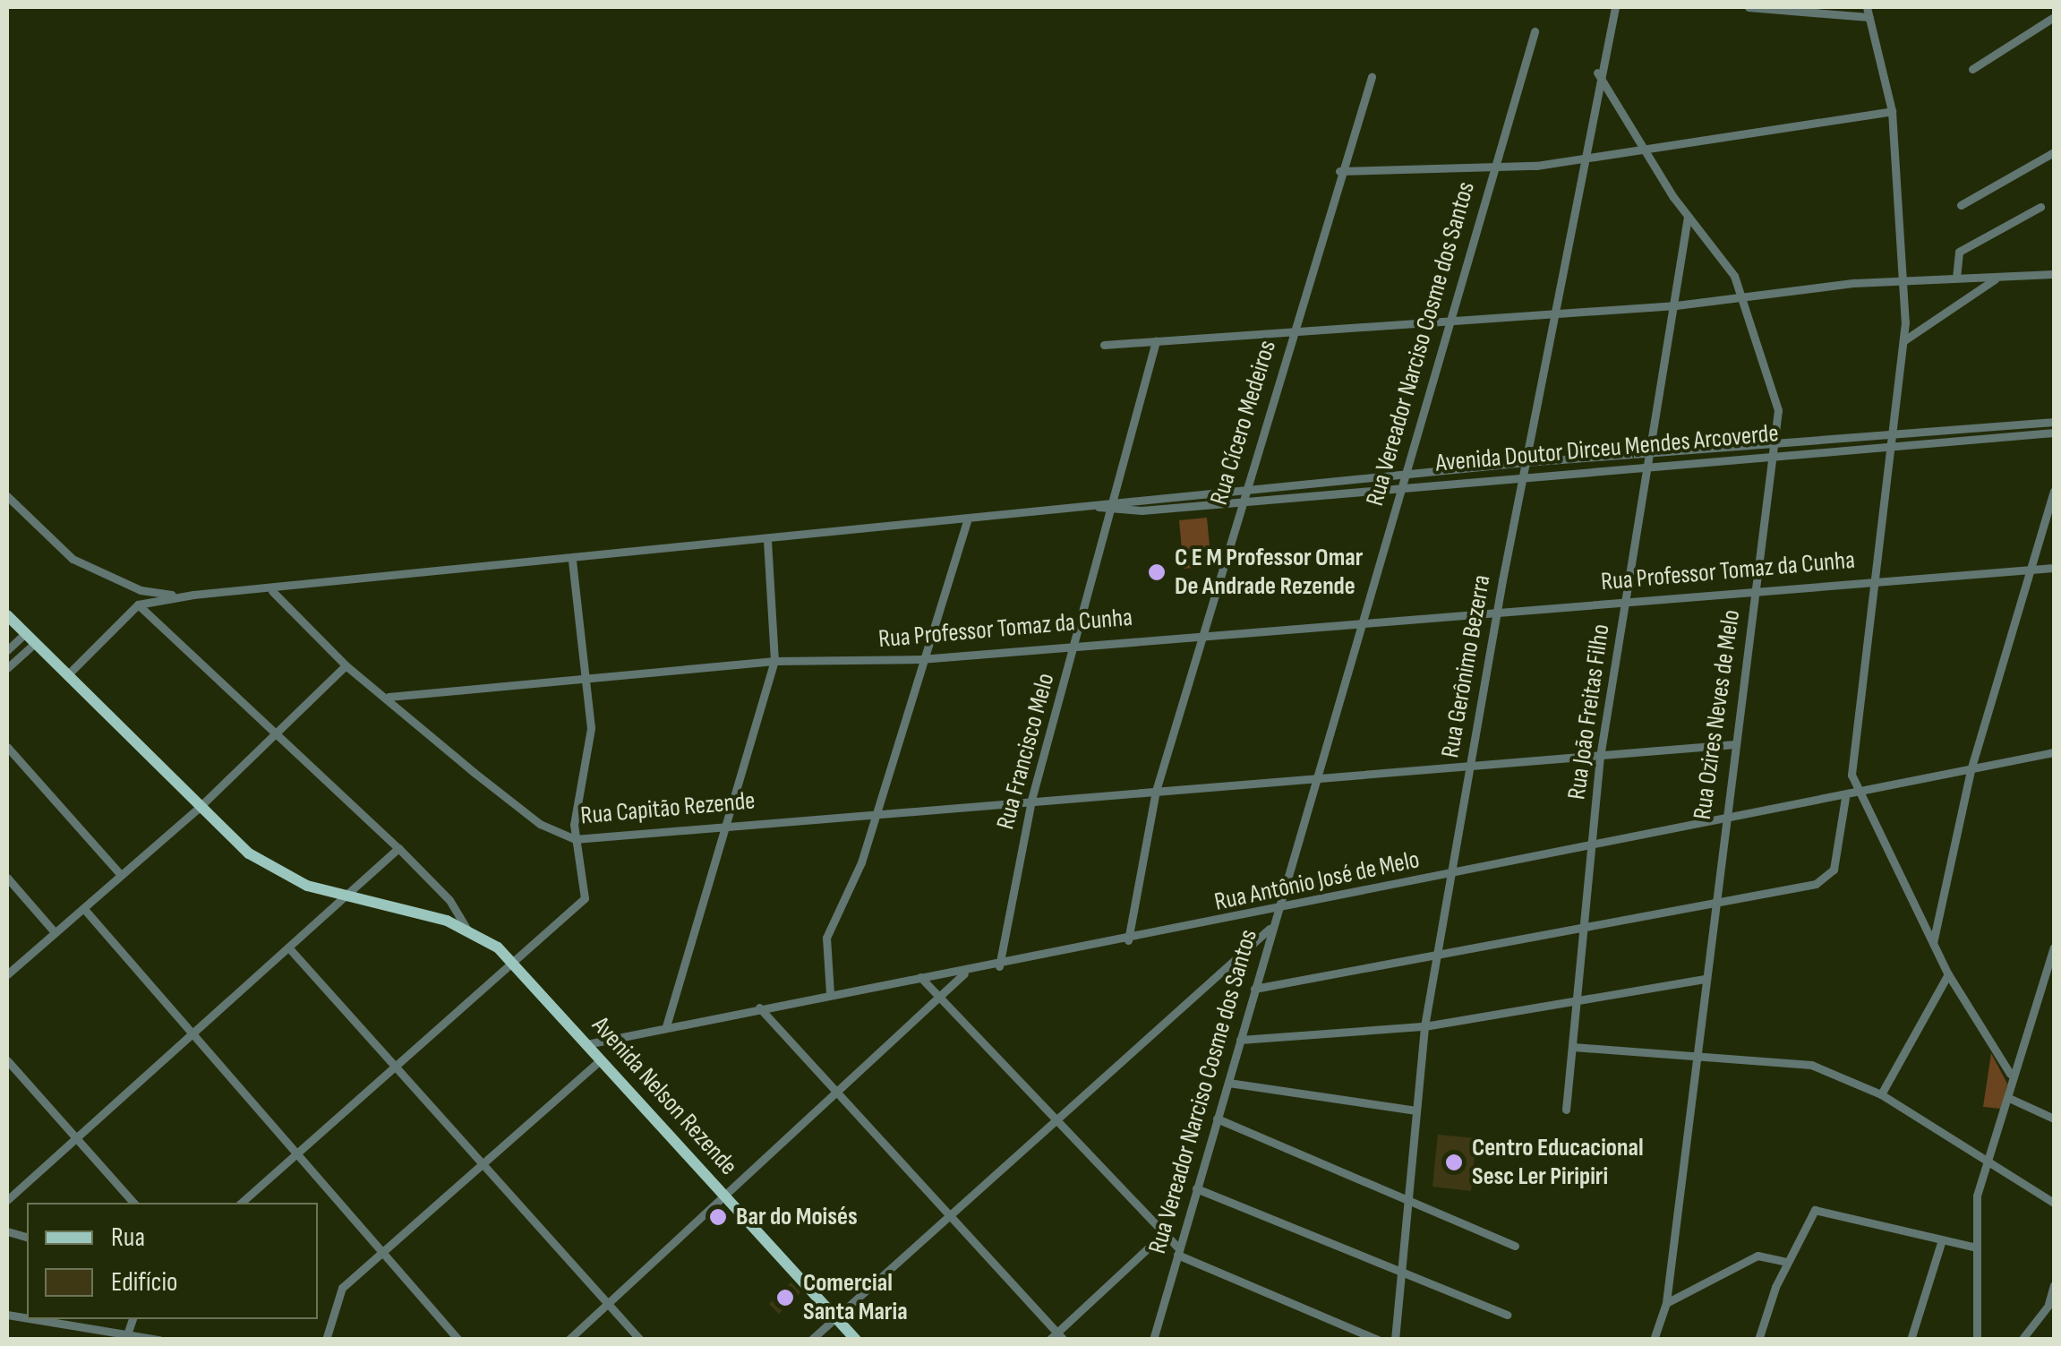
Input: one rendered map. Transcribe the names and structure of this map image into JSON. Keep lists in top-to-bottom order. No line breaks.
{"streets":{"main road":["Avenida Nelson Rezende"],"street":["Rua Vereador Narciso Cosme dos Santos","Rua Cícero Medeiros","Avenida Doutor Dirceu Mendes Arcoverde","Rua Professor Tomaz da Cunha","Rua Gerônimo Bezerra","Rua João Freitas Filho","Rua Ozires Neves de Melo","Rua Francisco Melo","Rua Capitão Rezende","Rua Antônio José de Melo"]},"crossings":[["Rua Vereador Narciso Cosme dos Santos","Avenida Doutor Dirceu Mendes Arcoverde"],["Rua Vereador Narciso Cosme dos Santos","Rua Professor Tomaz da Cunha"],["Rua Vereador Narciso Cosme dos Santos","Rua Capitão Rezende"],["Rua Vereador Narciso Cosme dos Santos","Rua Antônio José de Melo"],["Rua Cícero Medeiros","Avenida Doutor Dirceu Mendes Arcoverde"],["Rua Cícero Medeiros","Rua Professor Tomaz da Cunha"],["Rua Cícero Medeiros","Rua Capitão Rezende"],["Rua Cícero Medeiros","Rua Antônio José de Melo"],["Avenida Doutor Dirceu Mendes Arcoverde","Rua Gerônimo Bezerra"],["Avenida Doutor Dirceu Mendes Arcoverde","Rua João Freitas Filho"],["Avenida Doutor Dirceu Mendes Arcoverde","Rua Ozires Neves de Melo"],["Avenida Doutor Dirceu Mendes Arcoverde","Rua Francisco Melo"],["Rua Professor Tomaz da Cunha","Rua Gerônimo Bezerra"],["Rua Professor Tomaz da Cunha","Rua João Freitas Filho"],["Rua Professor Tomaz da Cunha","Rua Ozires Neves de Melo"],["Rua Professor Tomaz da Cunha","Rua Francisco Melo"],["Rua Professor Tomaz da Cunha","Rua Capitão Rezende"],["Rua Gerônimo Bezerra","Rua Ozires Neves de Melo"],["Rua Gerônimo Bezerra","Rua Capitão Rezende"],["Rua Gerônimo Bezerra","Rua Antônio José de Melo"],["Rua João Freitas Filho","Rua Ozires Neves de Melo"],["Rua João Freitas Filho","Rua Capitão Rezende"],["Rua João Freitas Filho","Rua Antônio José de Melo"],["Rua Ozires Neves de Melo","Rua Capitão Rezende"],["Rua Ozires Neves de Melo","Rua Antônio José de Melo"],["Rua Francisco Melo","Rua Capitão Rezende"],["Rua Francisco Melo","Rua Antônio José de Melo"],["Rua Antônio José de Melo","Avenida Nelson Rezende"]],"places":["C E M Professor Omar De Andrade Rezende","Centro Educacional Sesc Ler Piripiri","Bar do Moisés","Comercial Santa Maria"],"legend":["Rua","Edifício"]}
